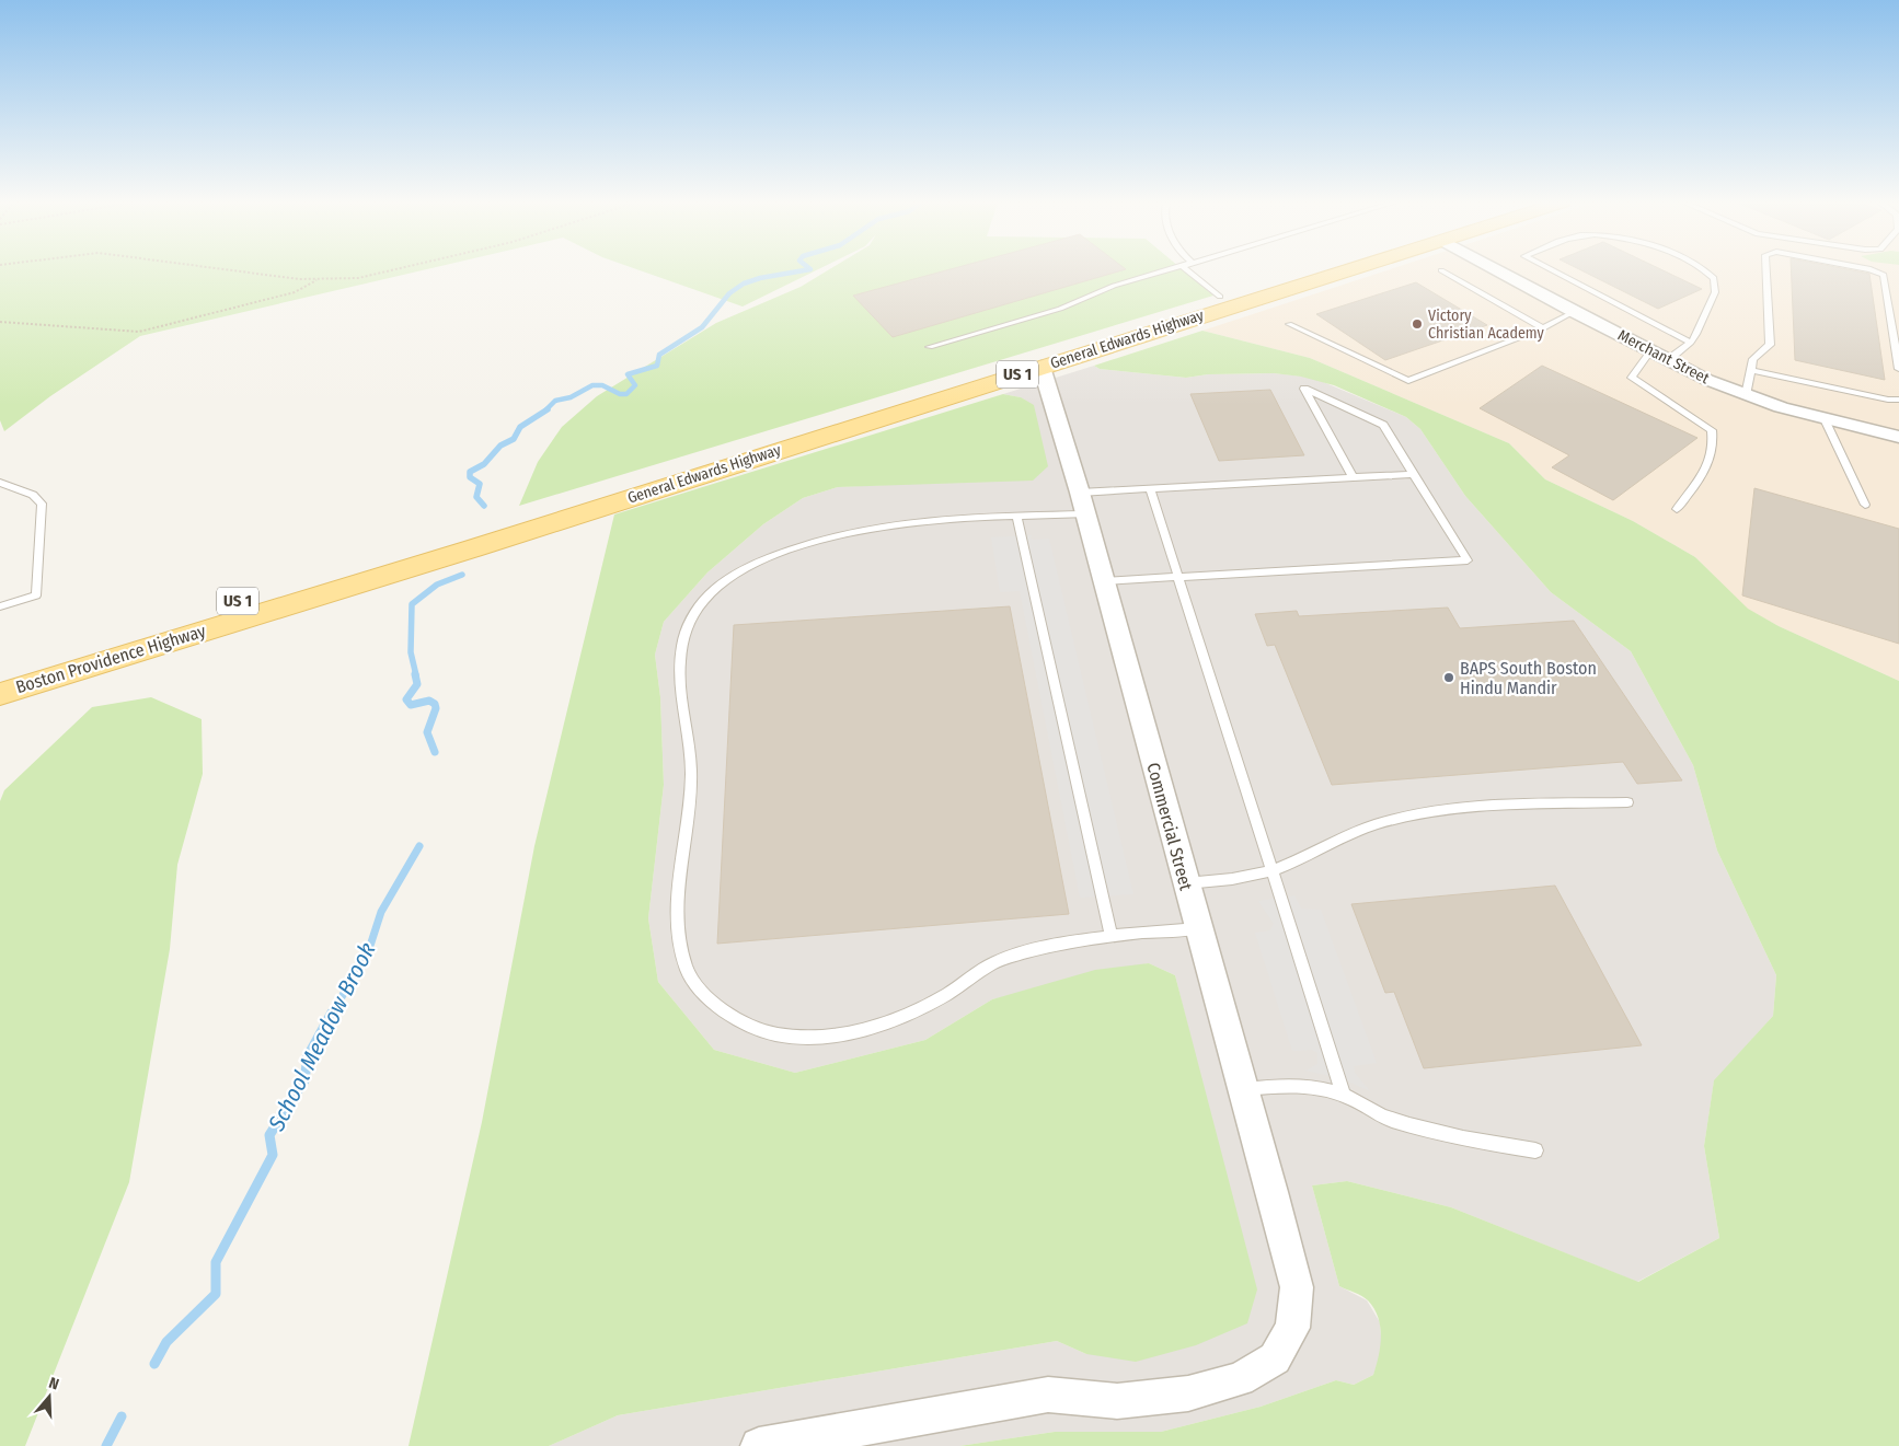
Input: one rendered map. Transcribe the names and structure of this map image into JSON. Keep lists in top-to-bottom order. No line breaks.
{"streets":{"main road":["General Edwards Highway","US 1","Boston Providence Highway"],"street":["Merchant Street","Commercial Street"]},"crossings":[["General Edwards Highway","Boston Providence Highway"],["General Edwards Highway","Commercial Street"]],"water":["School Meadow Brook"],"places":["Victory Christian Academy","BAPS South Boston Hindu Mandir"],"north":"top"}
